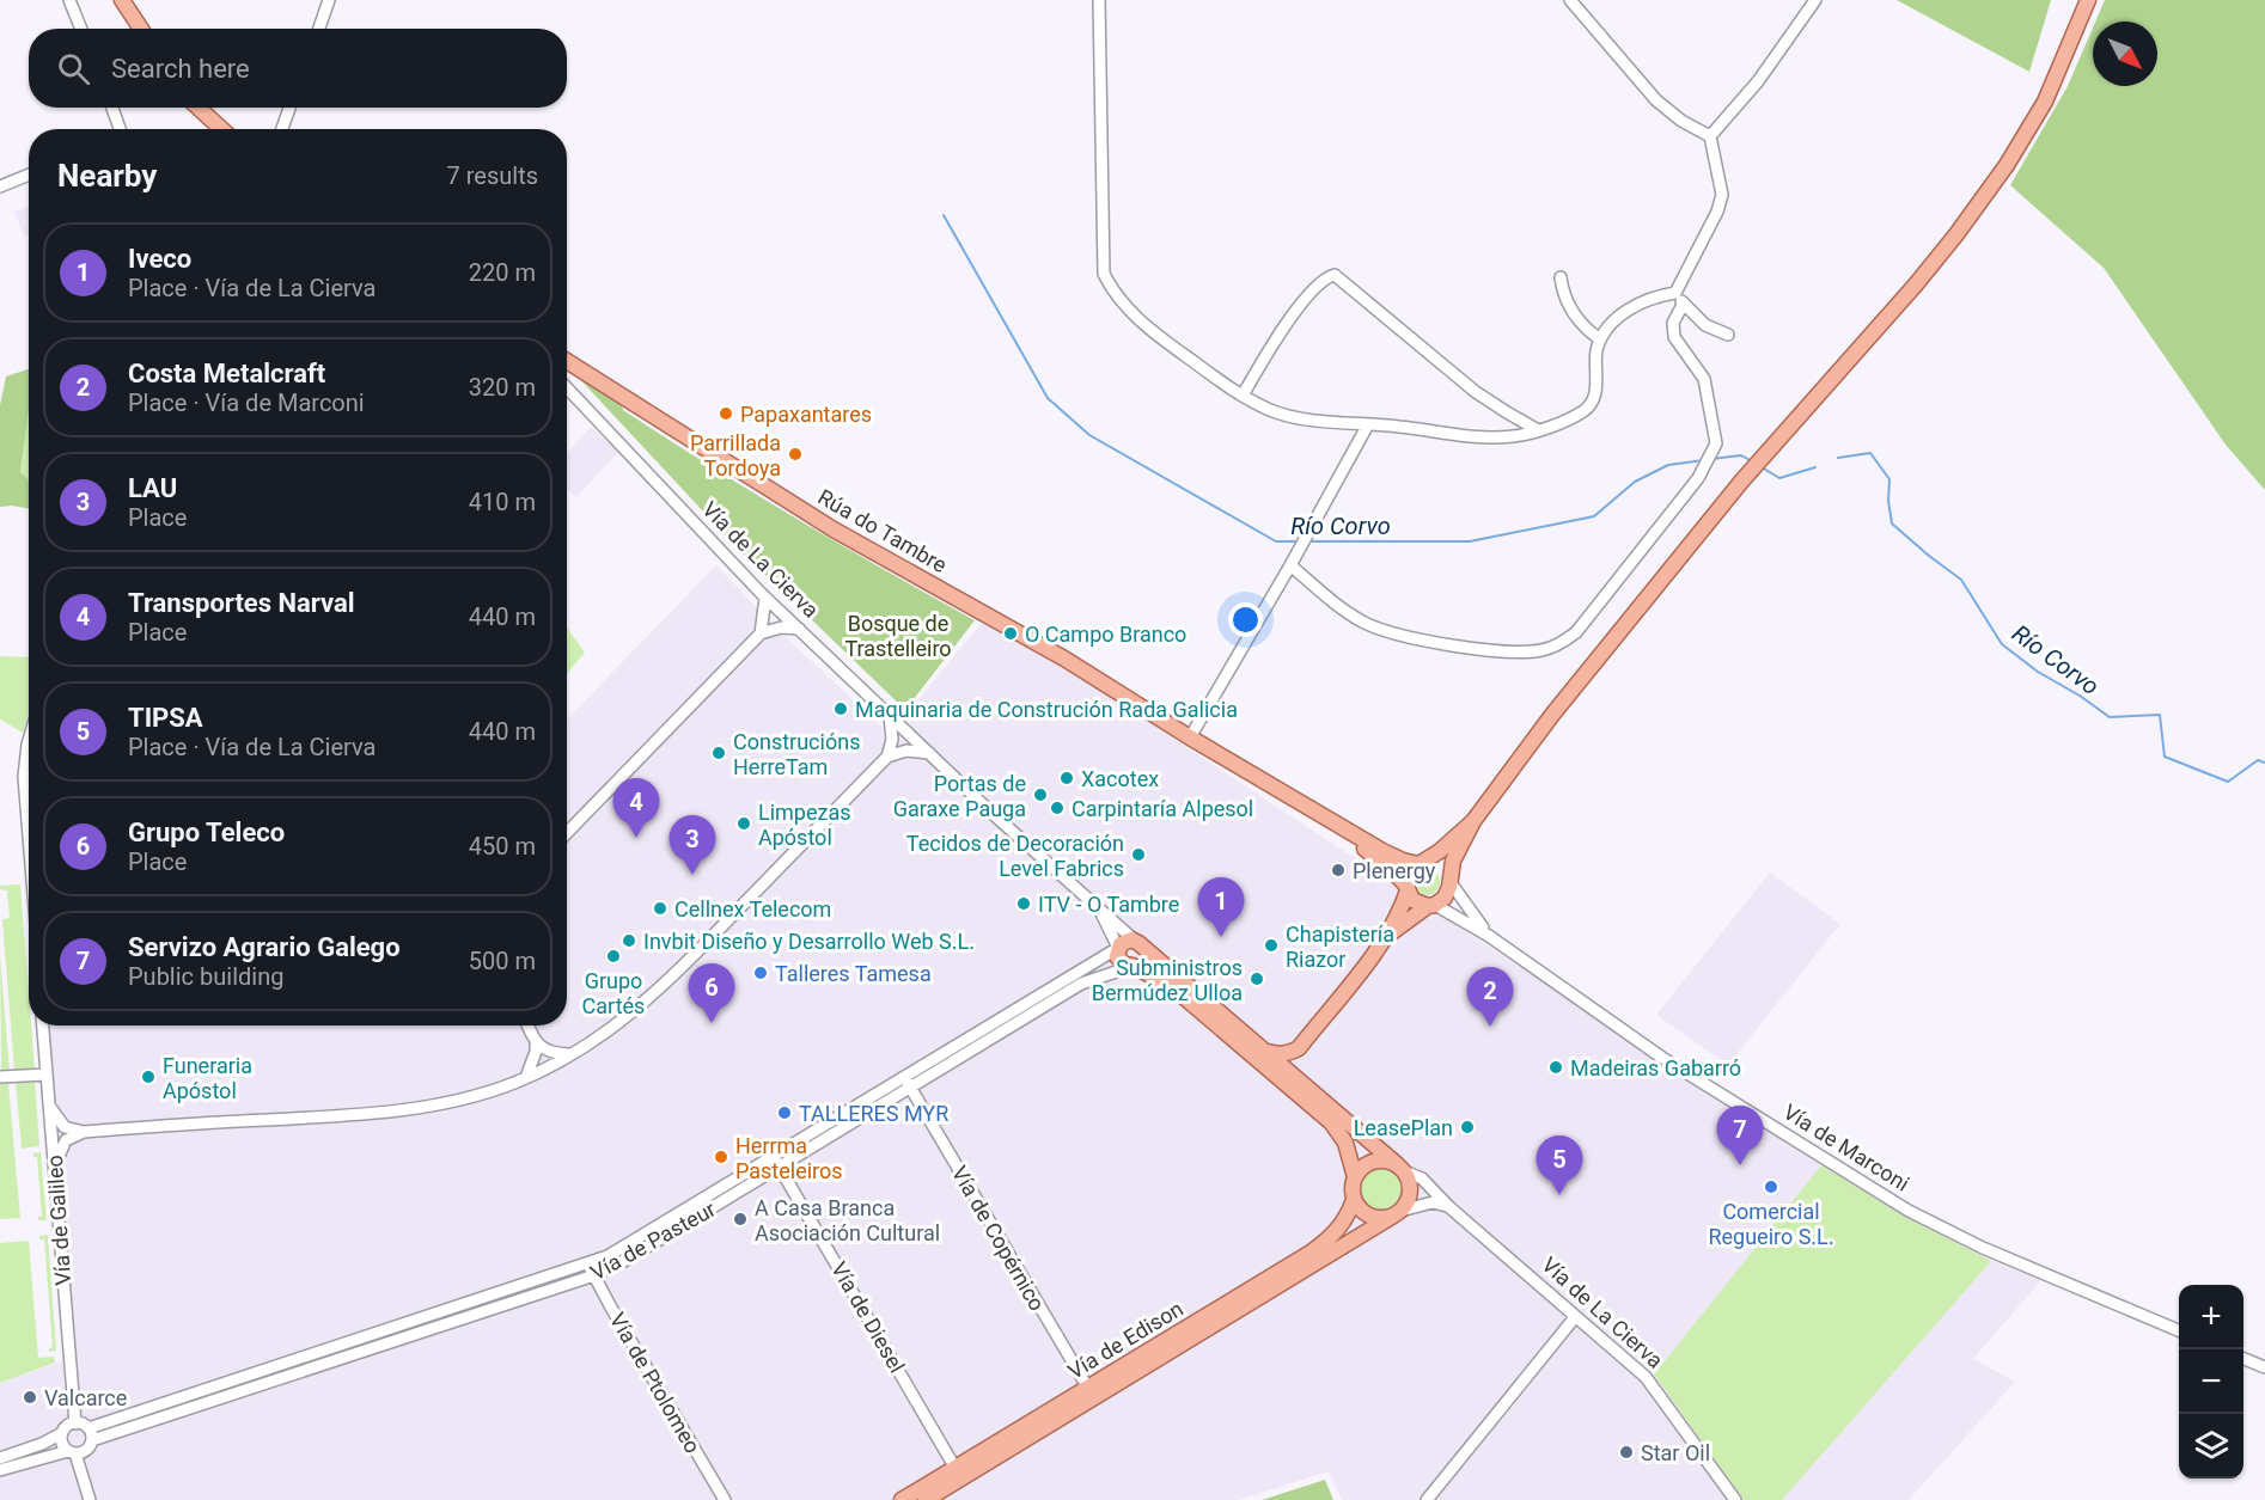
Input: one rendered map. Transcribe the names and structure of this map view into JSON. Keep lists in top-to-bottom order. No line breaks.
{"streets":{"main road":["Rúa do Tambre","Vía de La Cierva","Vía de Edison"],"street":["Vía de Marconi","Vía de Galileo","Vía de Copérnico","Vía de Pasteur","Vía de Diesel","Vía de Ptolomeo"]},"crossings":[["Vía de La Cierva","Vía de Pasteur"],["Vía de La Cierva","Vía de Edison"],["Vía de Galileo","Vía de Pasteur"],["Vía de Copérnico","Vía de Pasteur"],["Vía de Copérnico","Vía de Edison"],["Vía de Pasteur","Vía de Diesel"],["Vía de Pasteur","Vía de Ptolomeo"],["Vía de Diesel","Vía de Edison"]],"water":["Río Corvo"],"parks":["Bosque de Trastelleiro"],"places":["Papaxantares","Parrillada Tordoya","O Campo Branco","Maquinaria de Construción Rada Galicia","Construcións HerreTam","Xacotex","Portas de Garaxe Pauga","Carpintaría Alpesol","Limpezas Apóstol","Tecidos de Decoración Level Fabrics","Plenergy","ITV - O Tambre","Cellnex Telecom","Invbit Diseño y Desarrollo Web S.L.","Chapistería Riazor","Grupo Cartés","Talleres Tamesa","Subministros Bermúdez Ulloa","Madeiras Gabarró","Funeraria Apóstol","TALLERES MYR","LeasePlan","Herrma Pasteleiros","Comercial Regueiro S.L.","A Casa Branca Asociación Cultural","Valcarce","Star Oil"],"north":"bottom right","page":{"search":"Search here","heading":["Nearby","7 results"],"list":[{"mark":"1","name":"Iveco","note":"Place · Vía de La Cierva","value":"220 m"},{"mark":"2","name":"Costa Metalcraft","note":"Place · Vía de Marconi","value":"320 m"},{"mark":"3","name":"LAU","note":"Place","value":"410 m"},{"mark":"4","name":"Transportes Narval","note":"Place","value":"440 m"},{"mark":"5","name":"TIPSA","note":"Place · Vía de La Cierva","value":"440 m"},{"mark":"6","name":"Grupo Teleco","note":"Place","value":"450 m"},{"mark":"7","name":"Servizo Agrario Galego","note":"Public building","value":"500 m"}],"pins":["4","3","1","6","2","7","5"],"map_buttons":["+","−"]}}
